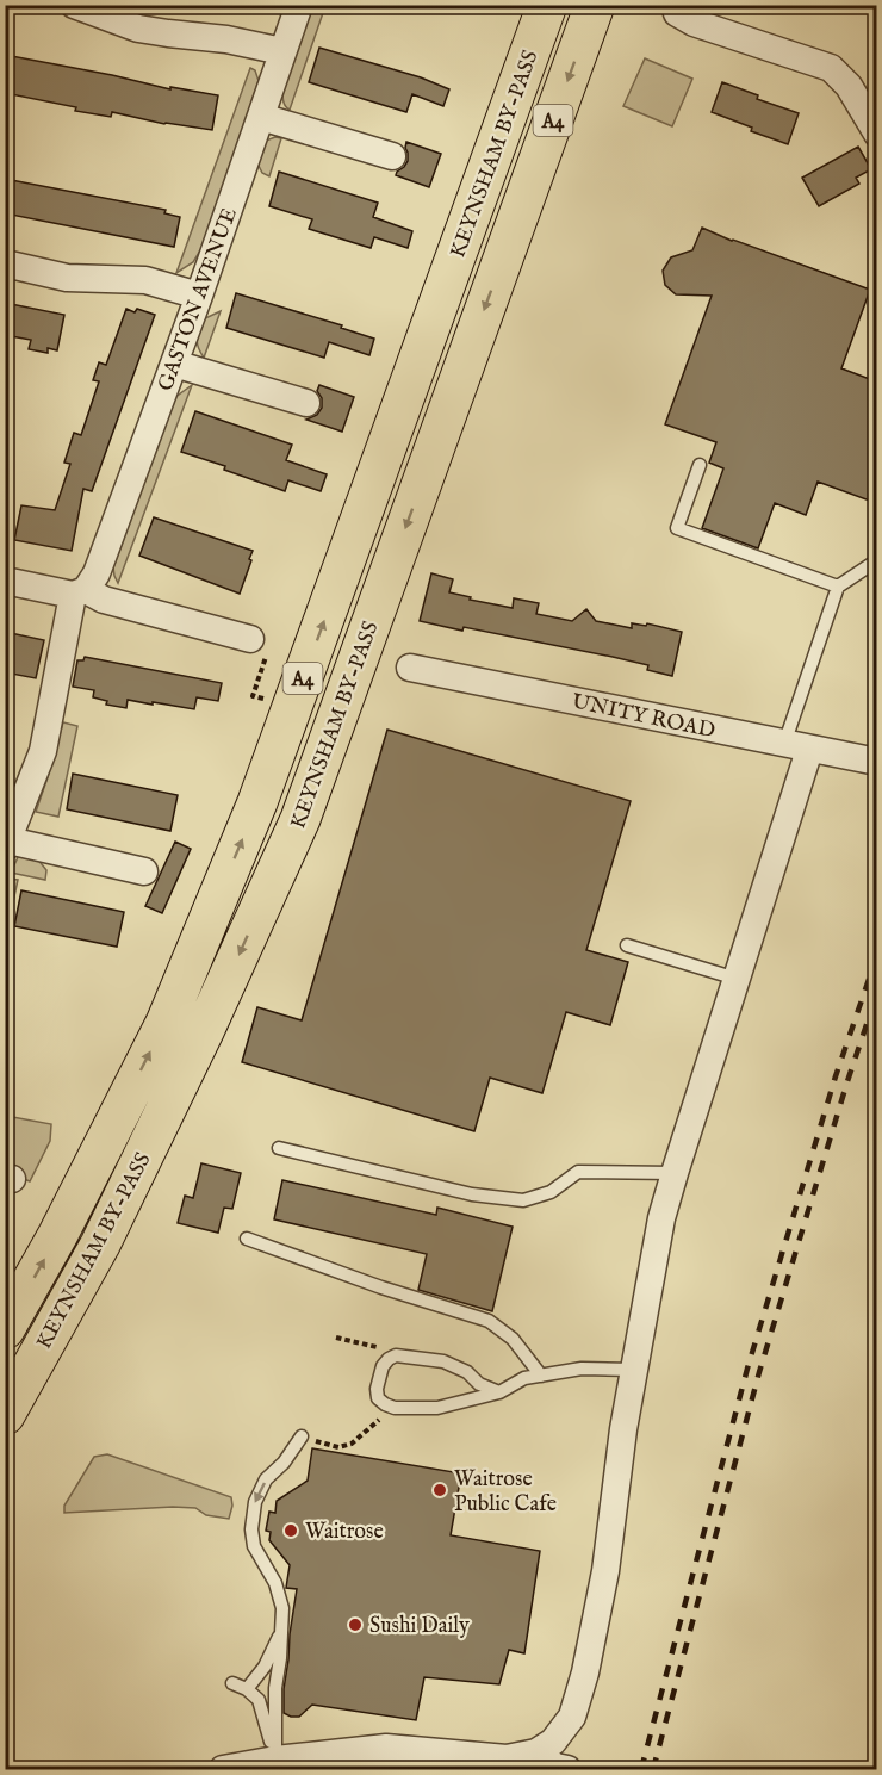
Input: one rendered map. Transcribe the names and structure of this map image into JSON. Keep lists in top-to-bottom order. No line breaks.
{"streets":{"highway":["A4","KEYNSHAM BY-PASS"],"street":["GASTON AVENUE","UNITY ROAD"]},"places":["Waitrose Public Cafe","Waitrose","Sushi Daily"]}
